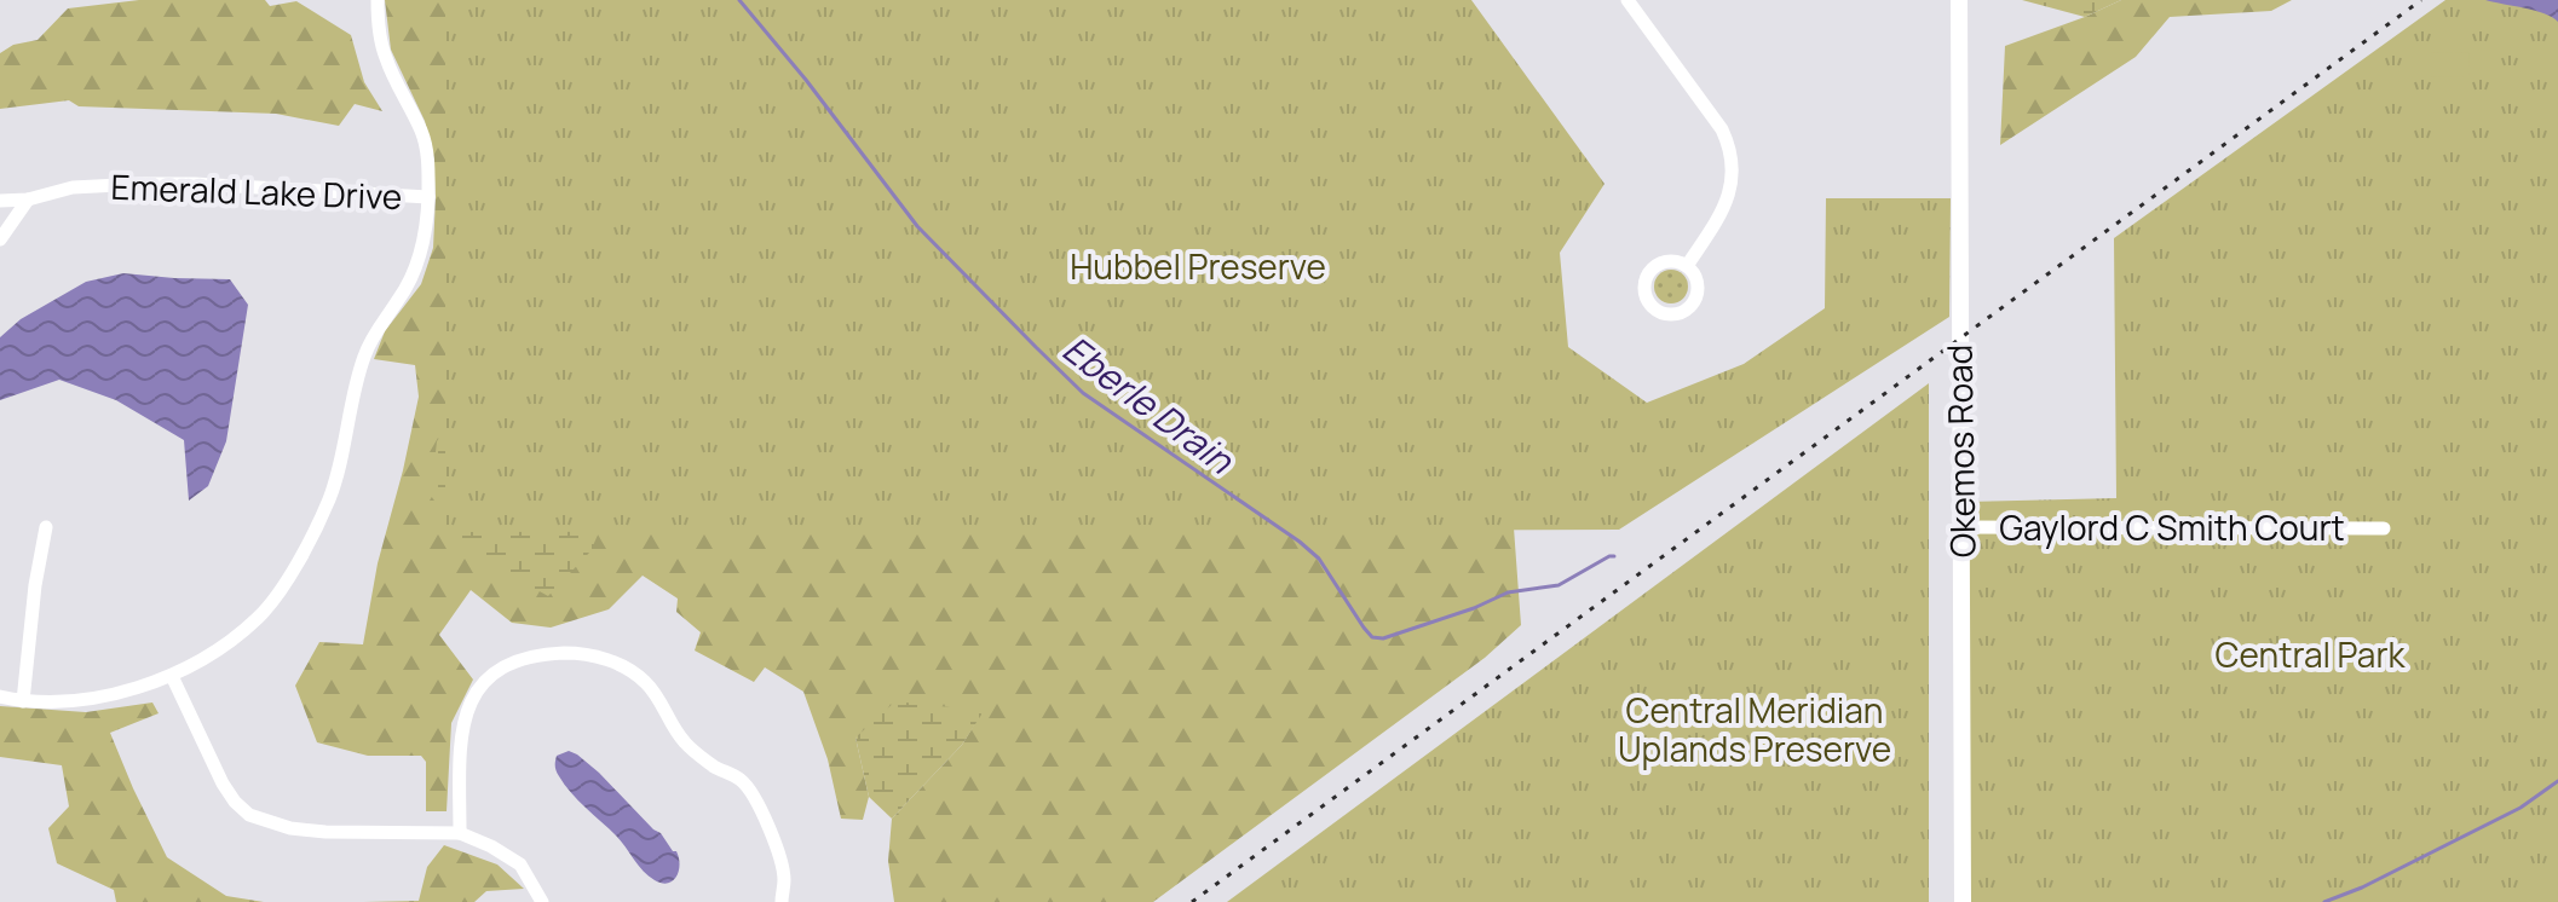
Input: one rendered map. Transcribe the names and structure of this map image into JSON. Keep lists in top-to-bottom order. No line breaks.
{"streets":{"street":["Emerald Lake Drive","Okemos Road","Gaylord C Smith Court"]},"crossings":[["Okemos Road","Gaylord C Smith Court"]],"water":["Eberle Drain"],"parks":["Hubbel Preserve","Central Park","Central Meridian Uplands Preserve"]}
